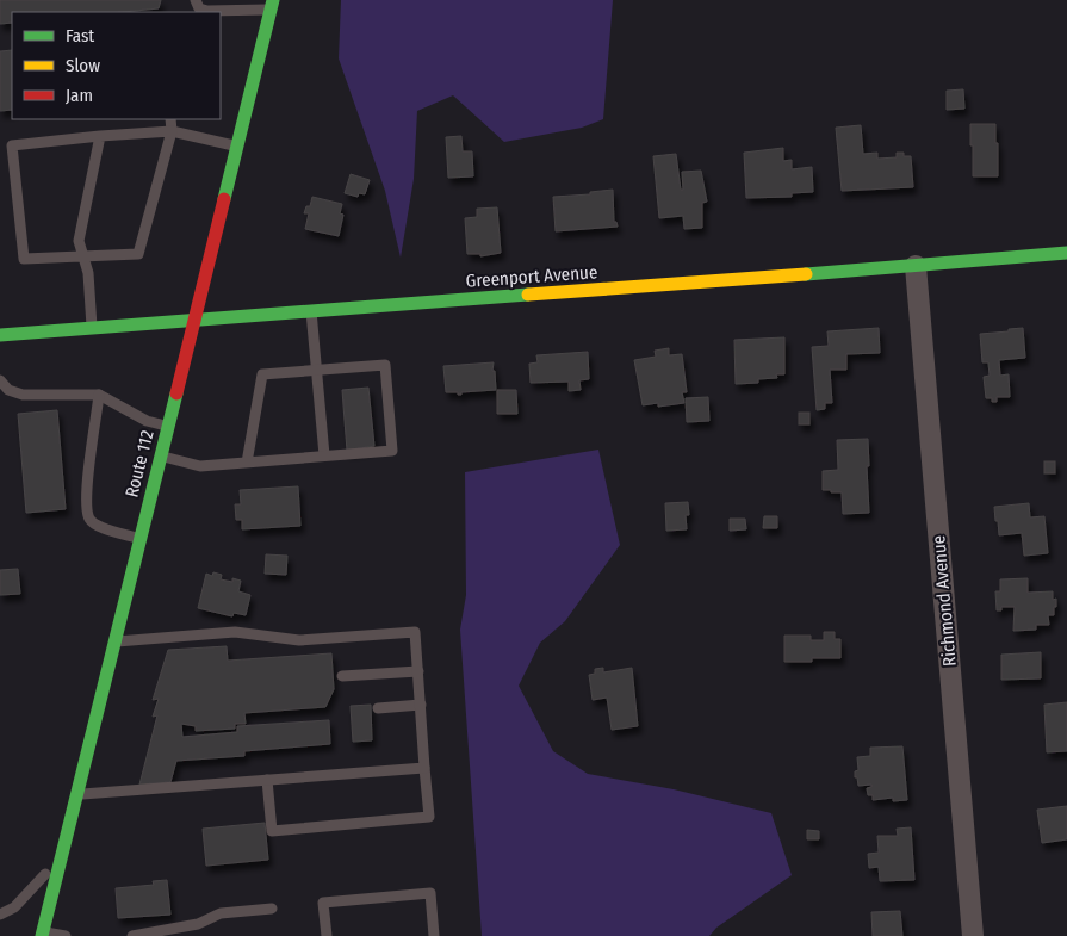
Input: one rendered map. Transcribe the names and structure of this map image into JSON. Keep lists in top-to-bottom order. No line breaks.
{"streets":{"street":["Greenport Avenue","Route 112","Richmond Avenue"]},"crossings":[["Greenport Avenue","Route 112"],["Greenport Avenue","Richmond Avenue"]],"legend":["Fast","Slow","Jam"]}
